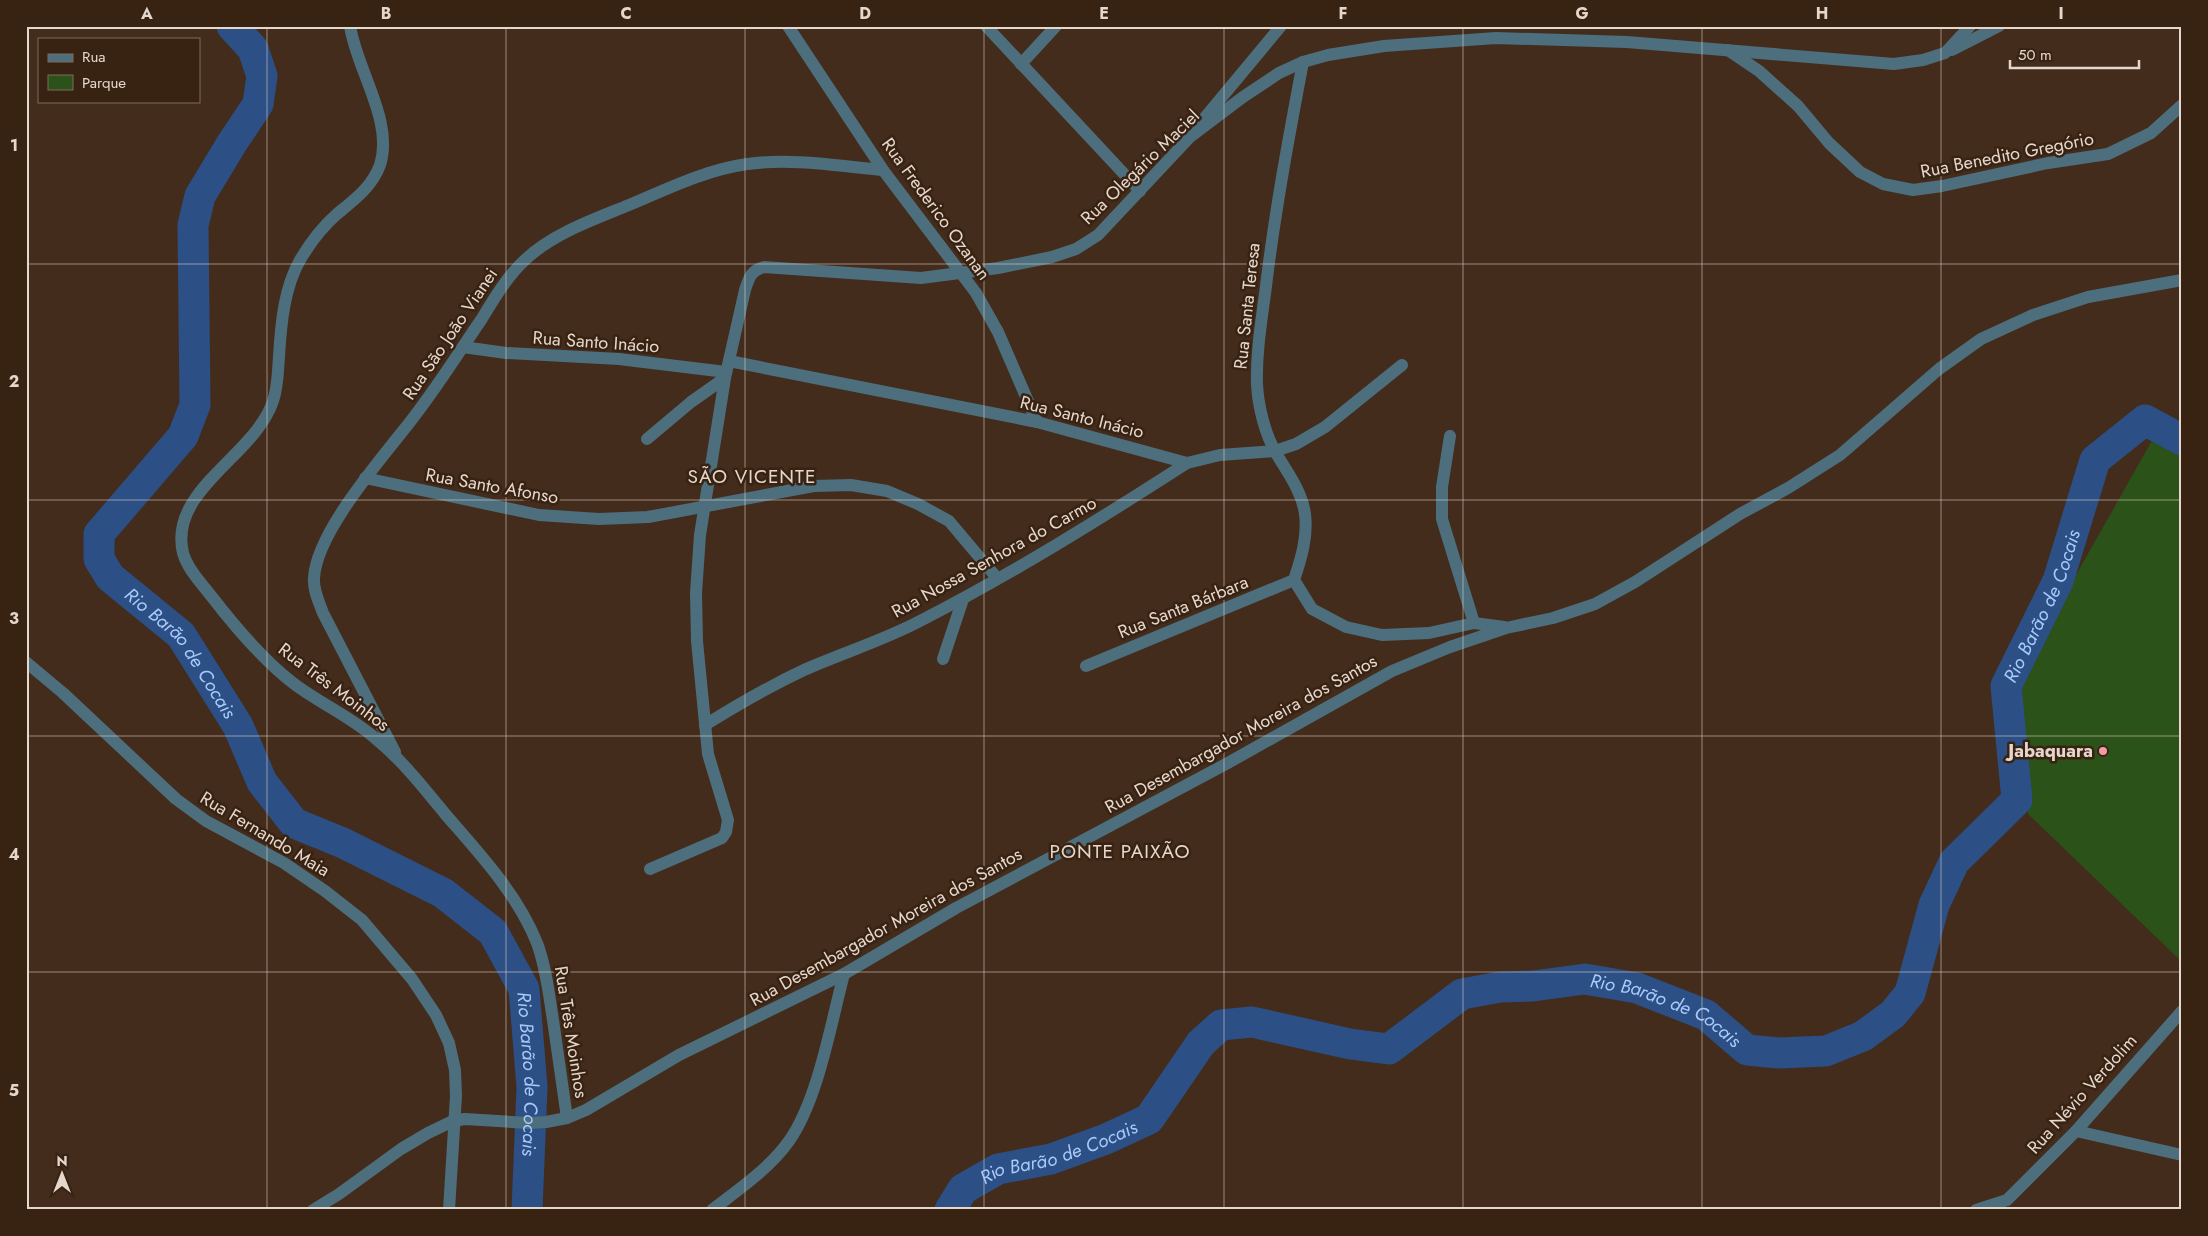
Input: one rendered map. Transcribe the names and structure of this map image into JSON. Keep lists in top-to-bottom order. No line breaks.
{"streets":{"street":["Rua Benedito Gregório","Rua Olegário Maciel","Rua Frederico Ozanan","Rua Santa Teresa","Rua São João Vianei","Rua Santo Inácio","Rua Santo Afonso","Rua Nossa Senhora do Carmo","Rua Santa Bárbara","Rua Três Moinhos","Rua Desembargador Moreira dos Santos","Rua Fernando Maia","Rua Névio Verdolim"]},"crossings":[["Rua Benedito Gregório","Rua Olegário Maciel"],["Rua Olegário Maciel","Rua Frederico Ozanan"],["Rua Olegário Maciel","Rua Santa Teresa"],["Rua Olegário Maciel","Rua Santo Inácio"],["Rua Frederico Ozanan","Rua São João Vianei"],["Rua Frederico Ozanan","Rua Santo Inácio"],["Rua Santa Teresa","Rua Santo Inácio"],["Rua Santa Teresa","Rua Santa Bárbara"],["Rua São João Vianei","Rua Santo Inácio"],["Rua São João Vianei","Rua Santo Afonso"],["Rua São João Vianei","Rua Três Moinhos"],["Rua Santo Inácio","Rua Nossa Senhora do Carmo"],["Rua Santo Afonso","Rua Nossa Senhora do Carmo"],["Rua Três Moinhos","Rua Desembargador Moreira dos Santos"],["Rua Desembargador Moreira dos Santos","Rua Fernando Maia"]],"districts":["SÃO VICENTE","PONTE PAIXÃO"],"water":["Rio Barão de Cocais"],"places":["Jabaquara"],"legend":["Rua","Parque"],"scale_bar":"50 m","north":"top","grid":{"columns":["A","B","C","D","E","F","G","H","I"],"rows":["1","2","3","4","5"]}}
